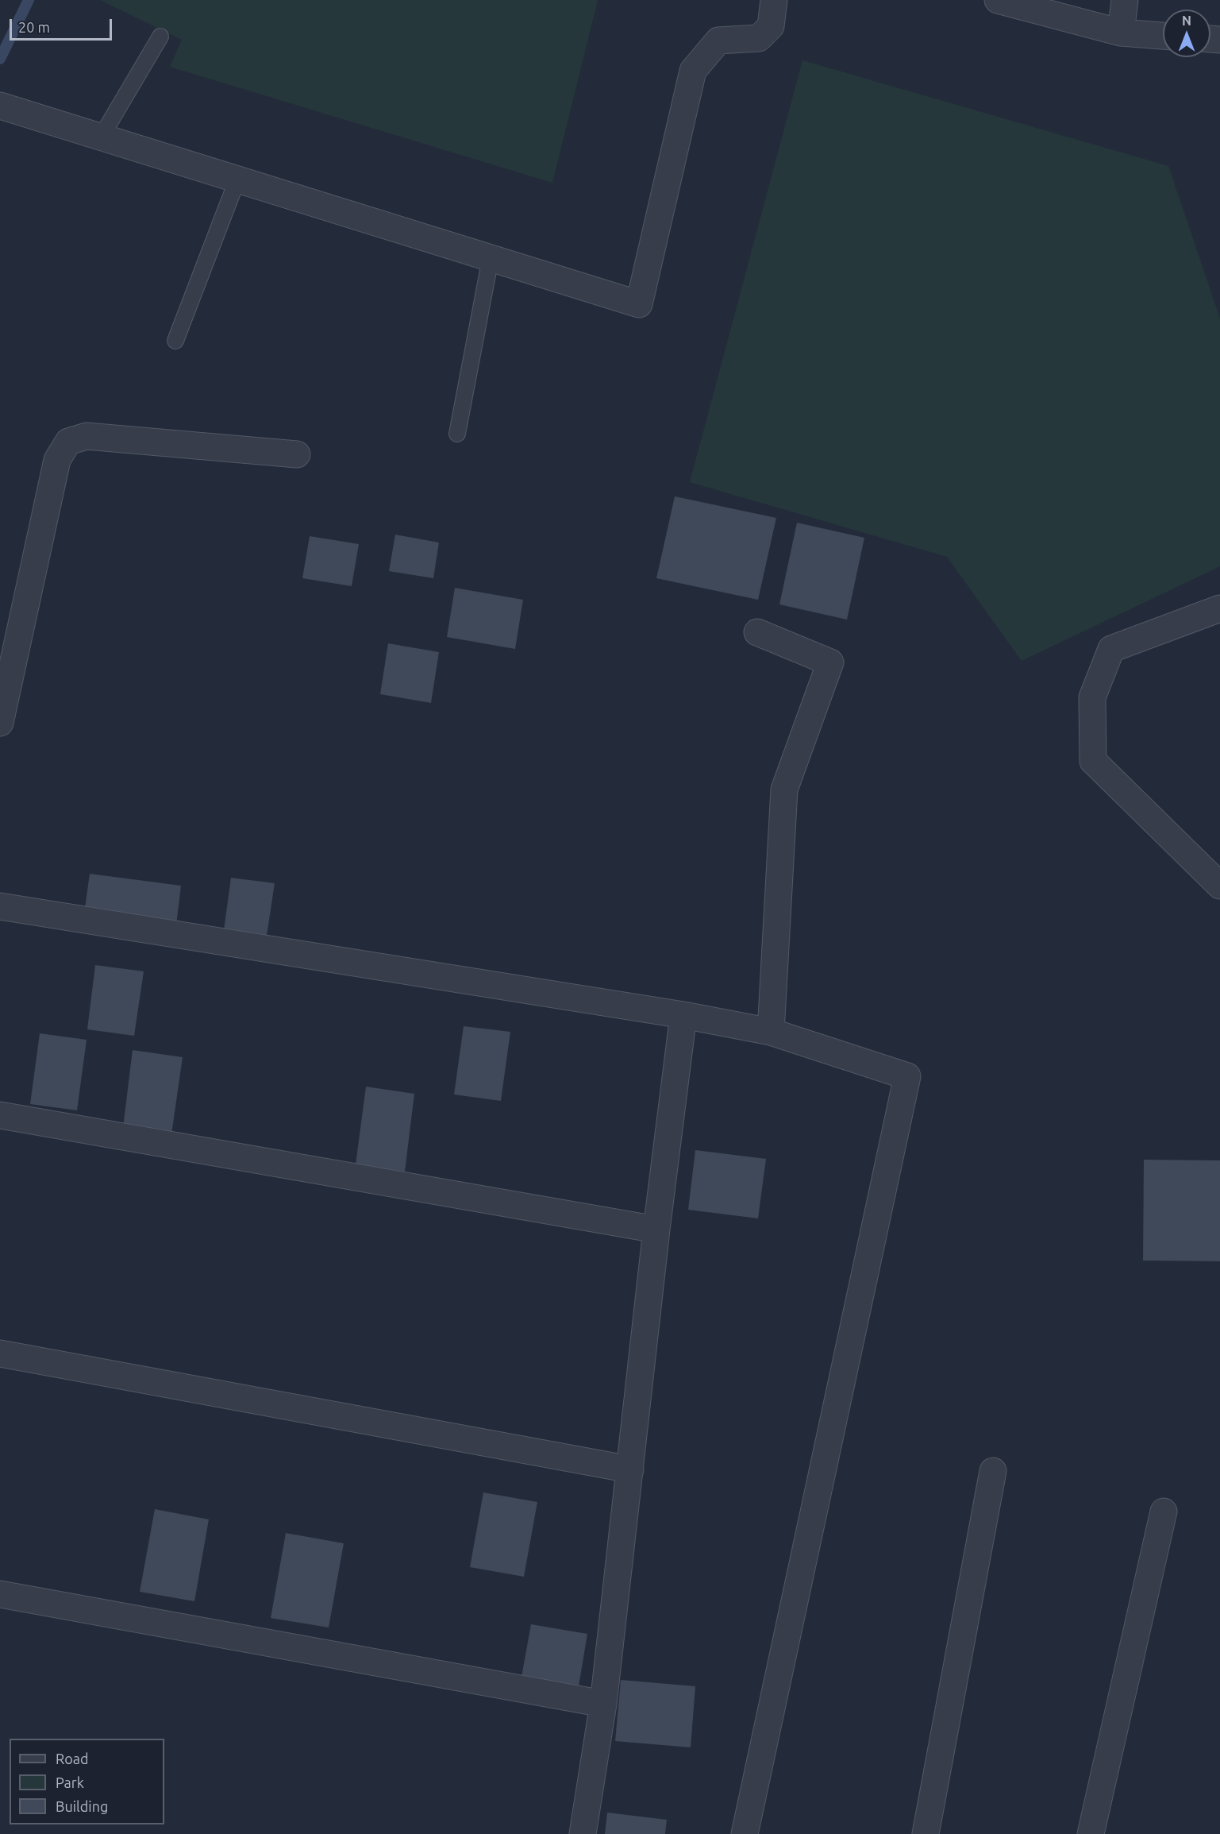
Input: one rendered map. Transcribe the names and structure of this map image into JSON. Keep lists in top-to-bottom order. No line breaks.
{"legend":["Road","Park","Building"],"scale_bar":"20 m","north":"top"}
